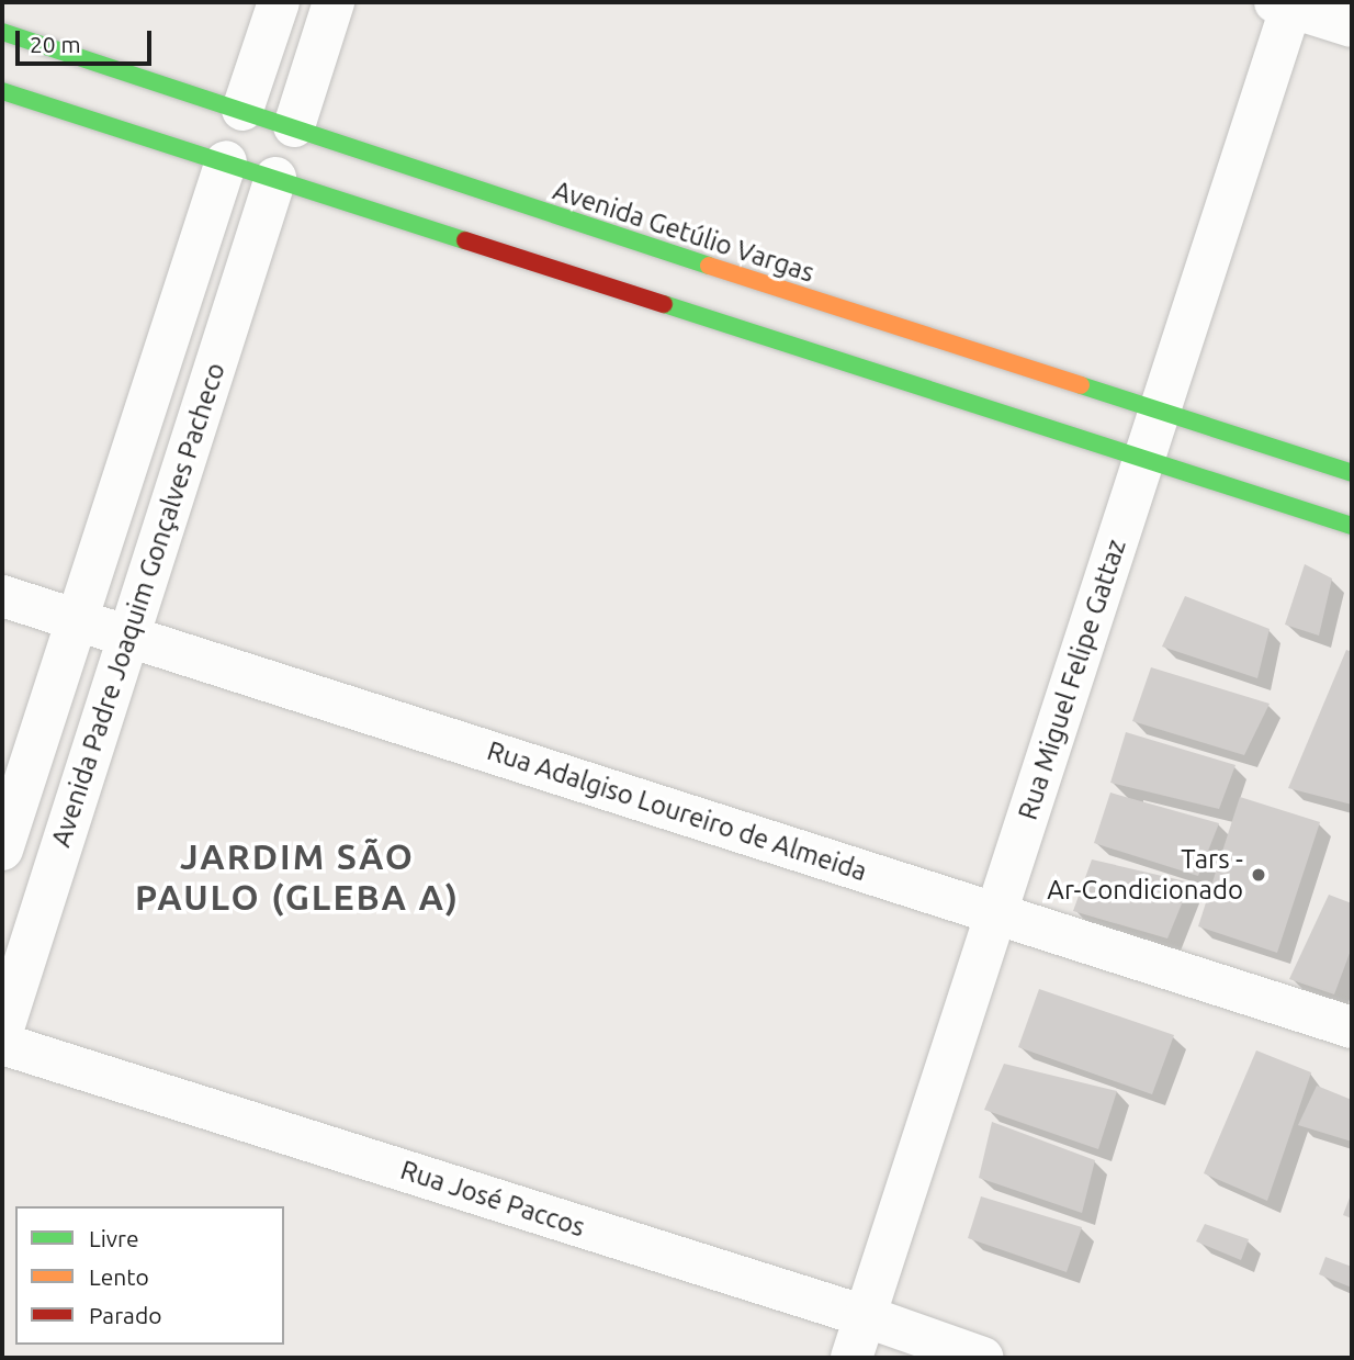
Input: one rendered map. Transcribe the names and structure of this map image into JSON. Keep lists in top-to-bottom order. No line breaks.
{"streets":{"street":["Avenida Getúlio Vargas","Avenida Padre Joaquim Gonçalves Pacheco","Rua Miguel Felipe Gattaz","Rua Adalgiso Loureiro de Almeida","Rua José Paccos"]},"crossings":[["Avenida Getúlio Vargas","Avenida Padre Joaquim Gonçalves Pacheco"],["Avenida Getúlio Vargas","Rua Miguel Felipe Gattaz"],["Avenida Padre Joaquim Gonçalves Pacheco","Rua Adalgiso Loureiro de Almeida"],["Rua Miguel Felipe Gattaz","Rua Adalgiso Loureiro de Almeida"],["Rua Miguel Felipe Gattaz","Rua José Paccos"]],"districts":["JARDIM SÃO PAULO (GLEBA A)"],"places":["Tars - Ar-Condicionado"],"legend":["Livre","Lento","Parado"],"scale_bar":"20 m"}
